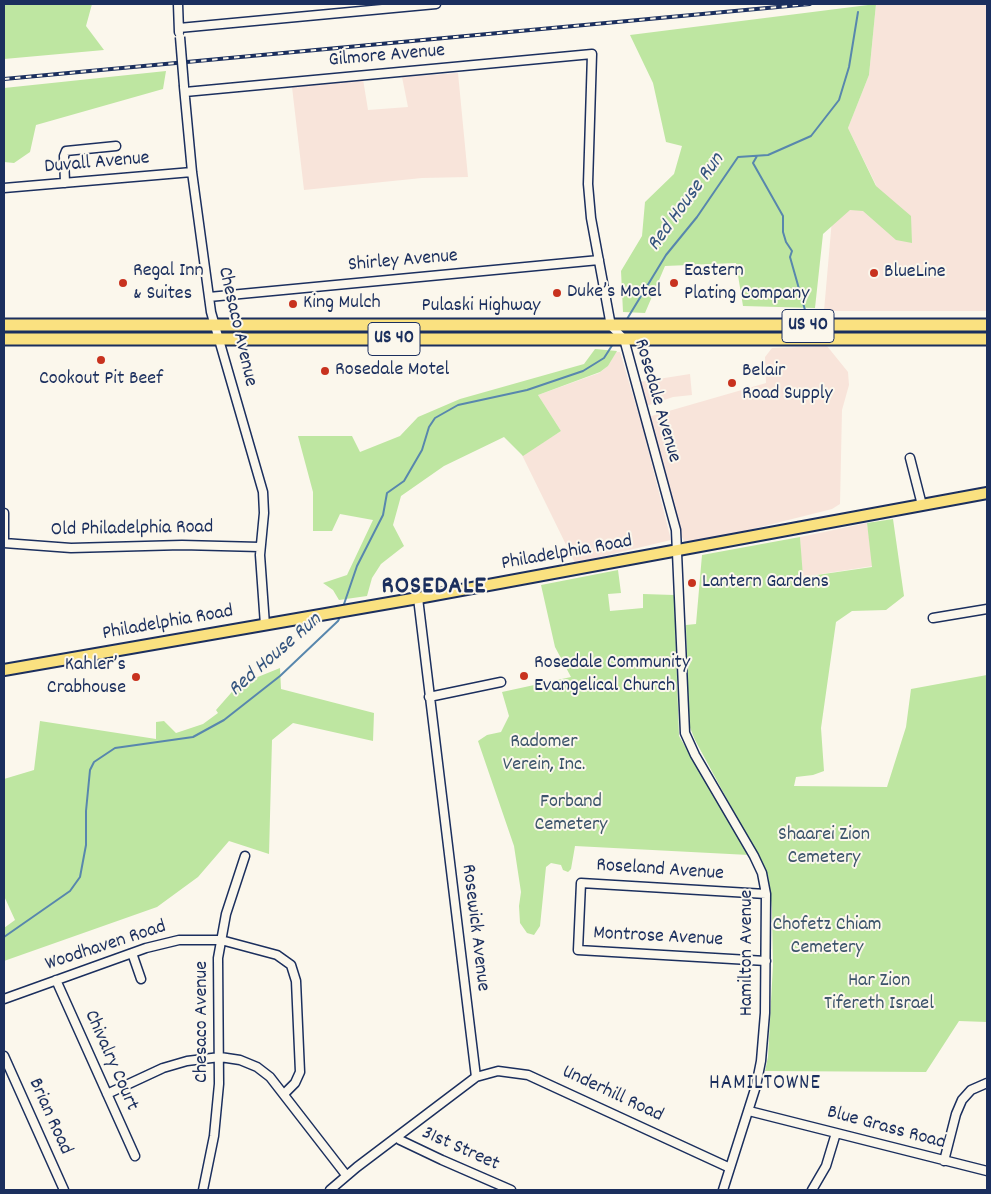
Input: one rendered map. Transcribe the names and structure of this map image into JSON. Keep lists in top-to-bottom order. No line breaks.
{"streets":{"highway":["Pulaski Highway","US 40"],"main road":["Philadelphia Road"],"street":["Gilmore Avenue","Duvall Avenue","Shirley Avenue","Chesaco Avenue","Rosedale Avenue","Old Philadelphia Road","Roseland Avenue","Rosewick Avenue","Montrose Avenue","Woodhaven Road","Hamilton Avenue","Chivalry Court","Underhill Road","Brian Road","Blue Grass Road","31st Street"]},"crossings":[["Gilmore Avenue","Chesaco Avenue"],["Gilmore Avenue","Rosedale Avenue"],["Duvall Avenue","Chesaco Avenue"],["Shirley Avenue","Chesaco Avenue"],["Shirley Avenue","Rosedale Avenue"],["Pulaski Highway","Chesaco Avenue"],["Pulaski Highway","Rosedale Avenue"],["Chesaco Avenue","Old Philadelphia Road"],["Chesaco Avenue","Philadelphia Road"],["Chesaco Avenue","Woodhaven Road"],["Rosedale Avenue","Philadelphia Road"],["Rosedale Avenue","Hamilton Avenue"],["Philadelphia Road","Rosewick Avenue"],["Philadelphia Road","Hamilton Avenue"],["Roseland Avenue","Montrose Avenue"],["Roseland Avenue","Hamilton Avenue"],["Rosewick Avenue","Underhill Road"],["Montrose Avenue","Hamilton Avenue"],["Woodhaven Road","Chivalry Court"],["Hamilton Avenue","Underhill Road"],["Hamilton Avenue","Blue Grass Road"]],"districts":["ROSEDALE","HAMILTOWNE"],"water":["Red House Run"],"parks":["Radomer Verein, Inc.","Forband Cemetery","Shaarei Zion Cemetery","Chofetz Chiam Cemetery","Har Zion Tifereth Israel"],"places":["BlueLine","Regal Inn & Suites","Eastern Plating Company","Duke’s Motel","King Mulch","Cookout Pit Beef","Rosedale Motel","Belair Road Supply","Lantern Gardens","Rosedale Community Evangelical Church","Kahler’s Crabhouse"]}
